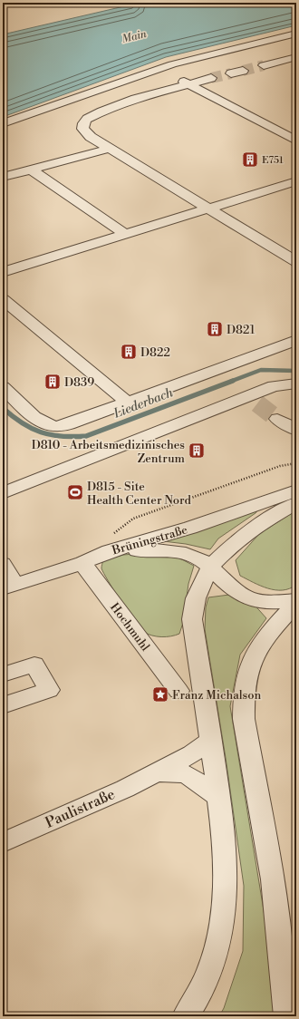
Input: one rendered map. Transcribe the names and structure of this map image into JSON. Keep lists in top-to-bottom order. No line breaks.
{"streets":{"street":["Brüningstraße","Hochmuhl","Paulistraße"]},"crossings":[["Brüningstraße","Hochmuhl"]],"water":["Main","Liederbach"],"places":{"building":["E751","D821","D822","D839","D810 - Arbeitsmedizinisches Zentrum"],"sports":["D815 - Site Health Center Nord"],"place":["Franz Michalson"]}}
